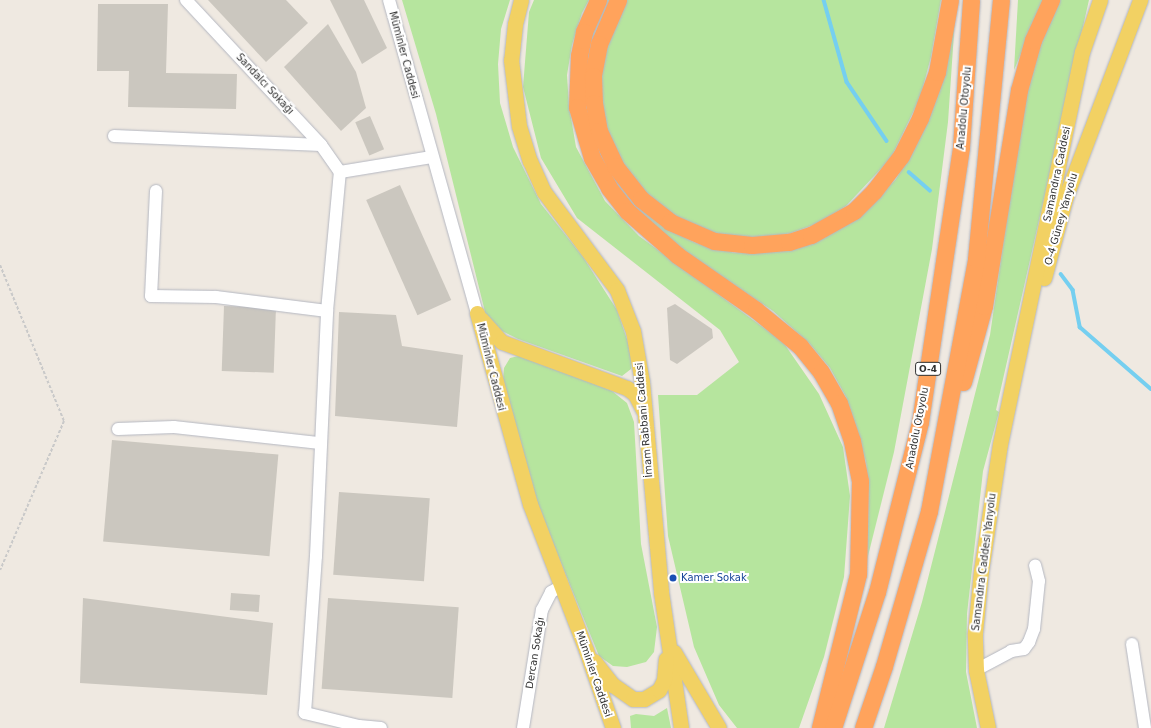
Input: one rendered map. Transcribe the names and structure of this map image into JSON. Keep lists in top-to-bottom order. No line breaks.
{"streets":{"highway":["Anadolu Otoyolu","O-4"],"main road":["Müminler Caddesi","Samandıra Caddesi","O-4 Güney Yanyolu","İmam Rabbani Caddesi","Samandıra Caddesi Yanyolu"],"street":["Sandalcı Sokağı","Dercan Sokağı"]},"crossings":[["Müminler Caddesi","Dercan Sokağı"],["Samandıra Caddesi","O-4 Güney Yanyolu"],["Samandıra Caddesi","Samandıra Caddesi Yanyolu"],["O-4 Güney Yanyolu","Samandıra Caddesi Yanyolu"]],"places":["Kamer Sokak"]}
